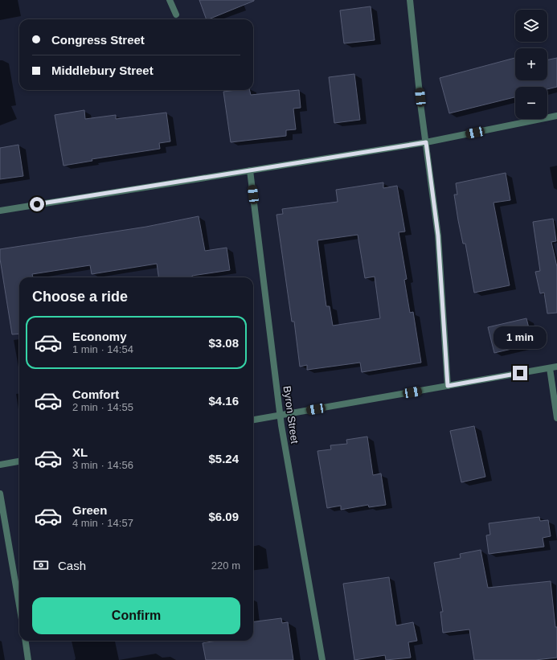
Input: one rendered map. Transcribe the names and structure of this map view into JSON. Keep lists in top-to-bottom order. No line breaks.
{"streets":{"street":["Byron Street"]},"page":{"map_buttons":["+","−"],"banner":["Congress Street","Middlebury Street"],"heading":"Choose a ride","list":[{"name":"Economy","note":"1 min · 14:54","value":"$3.08"},{"name":"Comfort","note":"2 min · 14:55","value":"$4.16"},{"name":"XL","note":"3 min · 14:56","value":"$5.24"},{"name":"Green","note":"4 min · 14:57","value":"$6.09"}],"bubble":"1 min","pay":["Cash","220 m"],"buttons":"Confirm"}}
